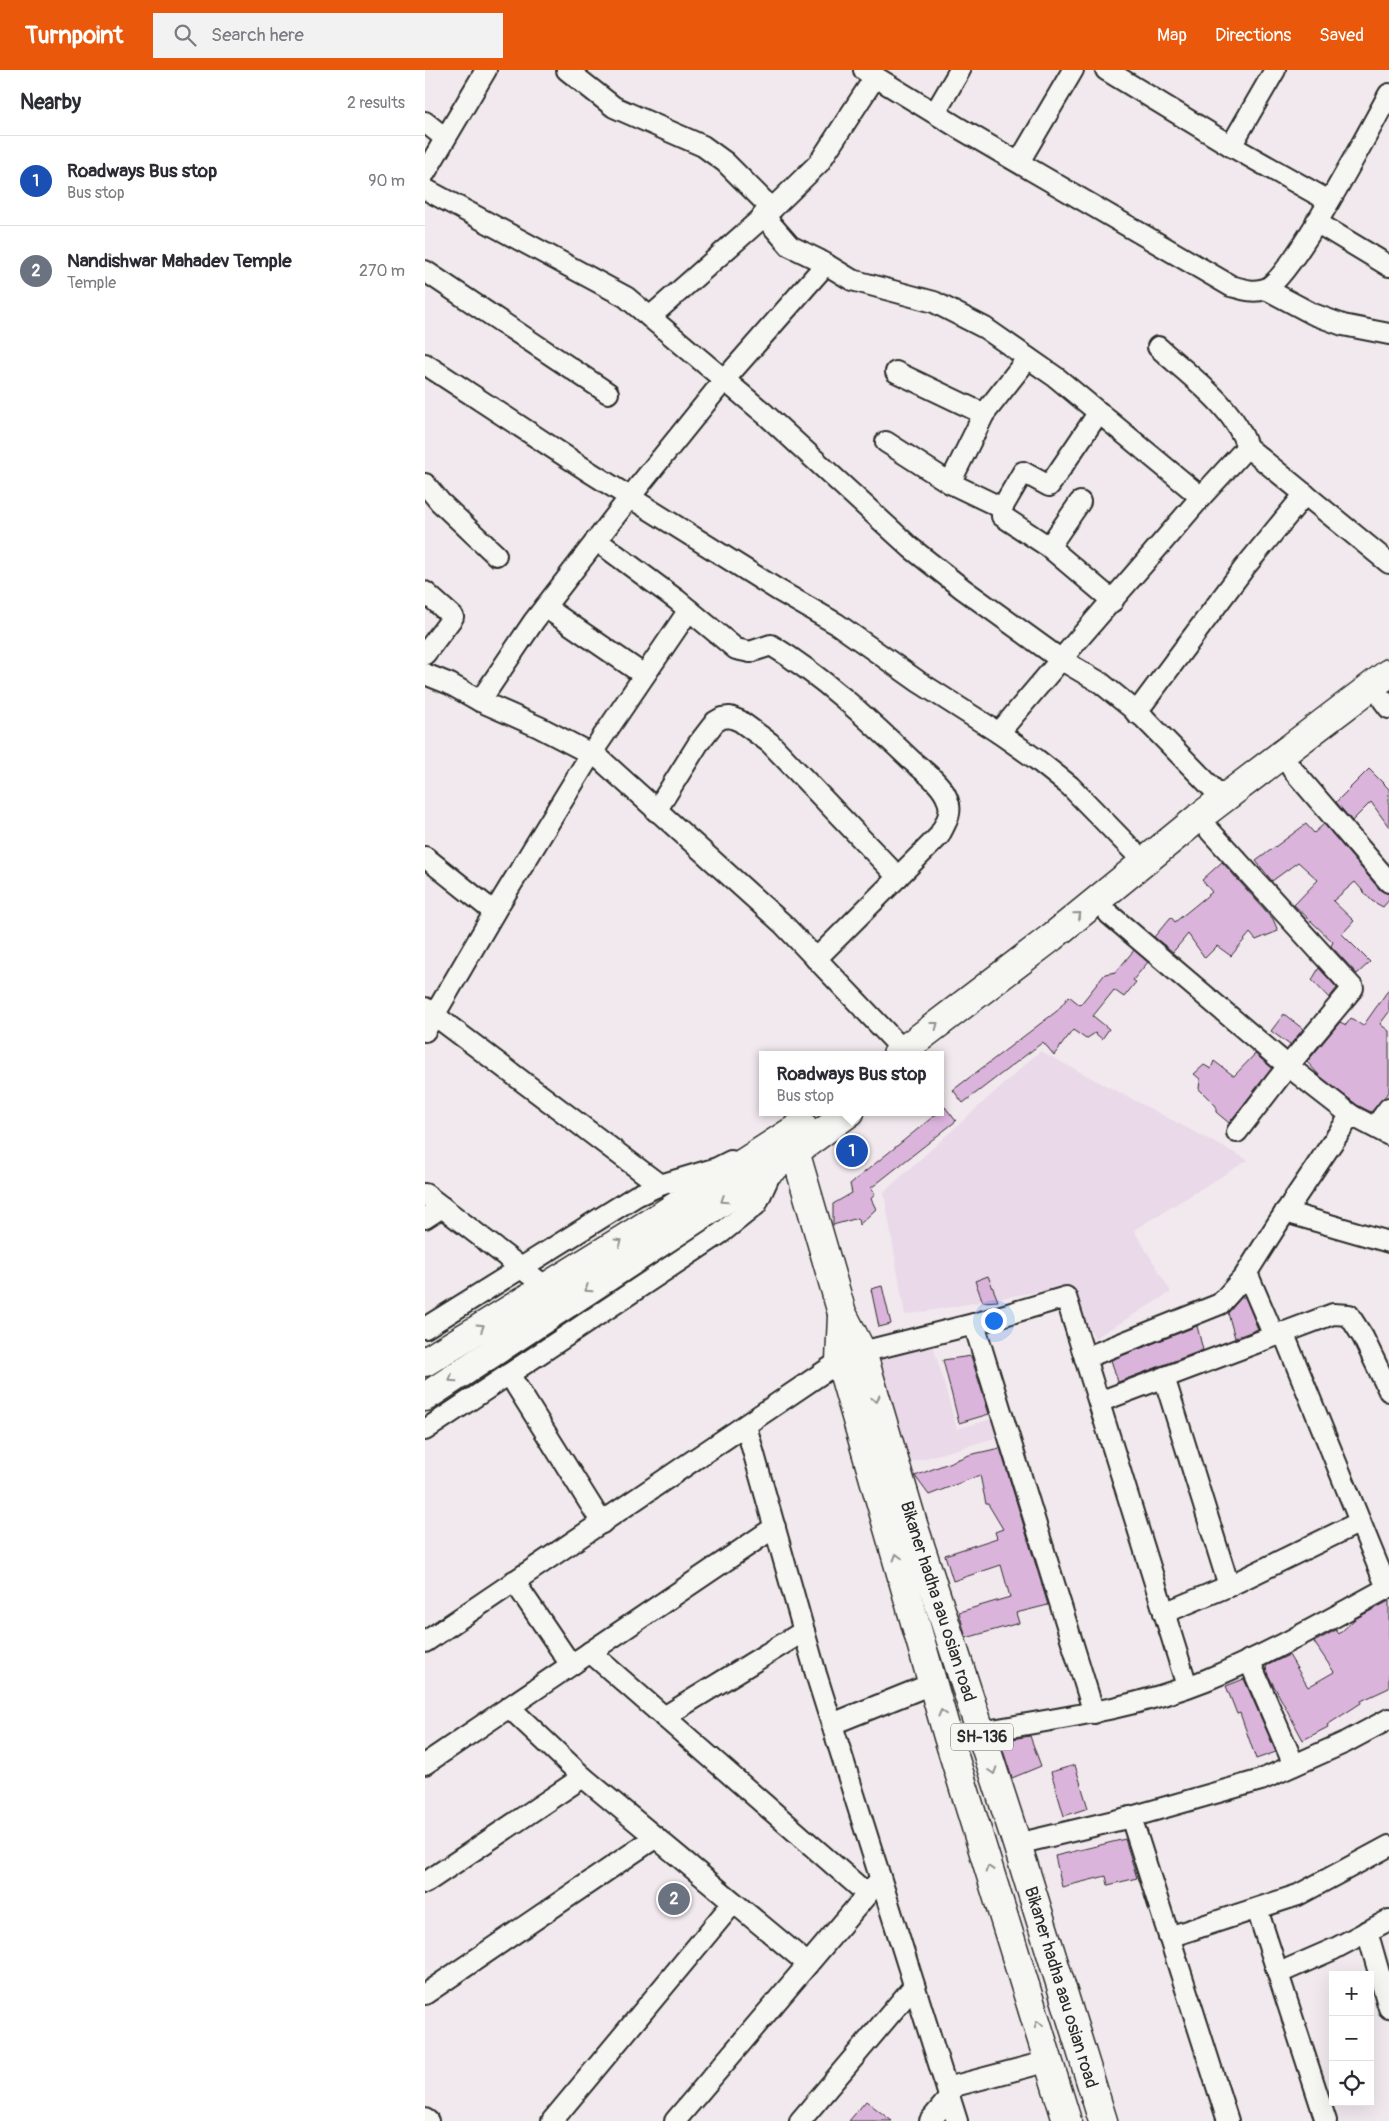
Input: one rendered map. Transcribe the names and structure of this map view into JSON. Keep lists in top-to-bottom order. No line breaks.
{"streets":{"main road":["Bikaner hadha aau osian road","SH-136"]},"page":{"header":"Turnpoint","search":"Search here","nav":["Map","Directions","Saved"],"heading":["Nearby","2 results"],"list":[{"mark":"1","name":"Roadways Bus stop","note":"Bus stop","value":"90 m"},{"mark":"2","name":"Nandishwar Mahadev Temple","note":"Temple","value":"270 m"}],"popup":["Roadways Bus stop","Bus stop"],"pins":["1","2"],"map_buttons":["+","−"]}}
